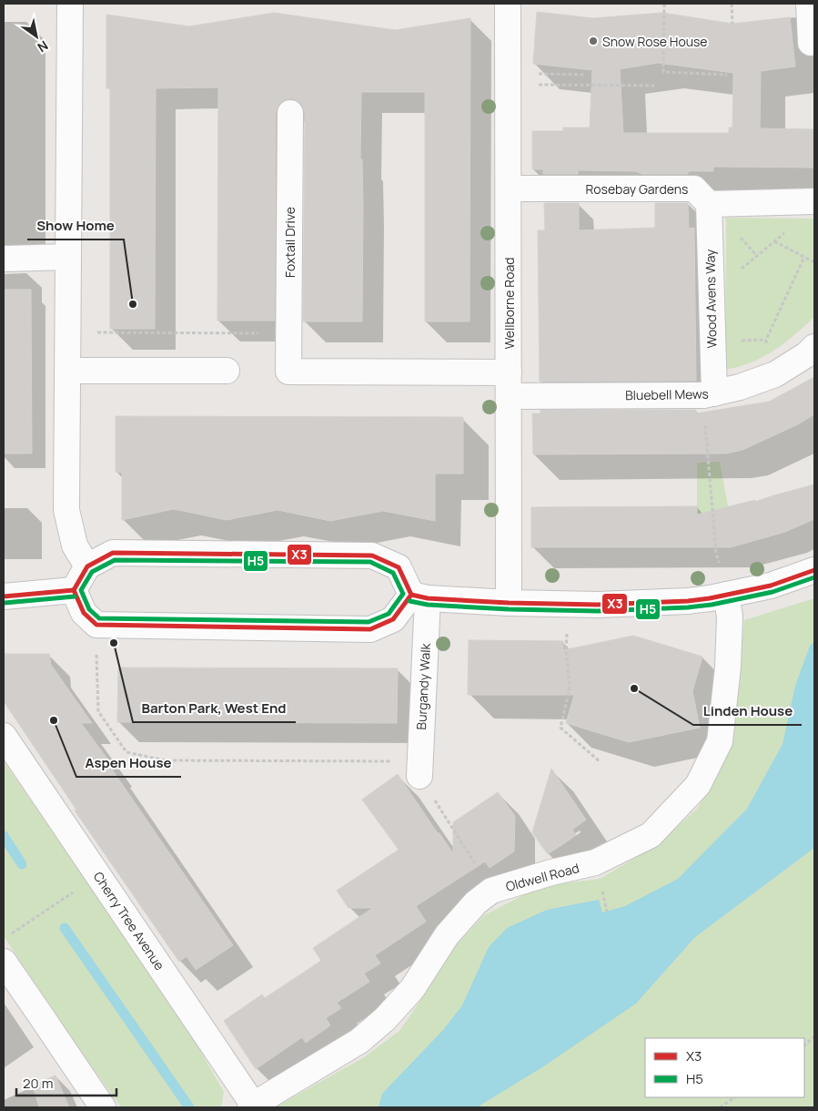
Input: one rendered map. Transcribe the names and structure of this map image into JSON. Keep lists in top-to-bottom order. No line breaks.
{"streets":{"street":["Rosebay Gardens","Foxtail Drive","Wood Avens Way","Wellborne Road","Bluebell Mews","Burgandy Walk","Oldwell Road","Cherry Tree Avenue"]},"crossings":[["Rosebay Gardens","Wood Avens Way"],["Rosebay Gardens","Wellborne Road"],["Foxtail Drive","Bluebell Mews"],["Wood Avens Way","Bluebell Mews"],["Wellborne Road","Bluebell Mews"],["Oldwell Road","Cherry Tree Avenue"]],"places":["Snow Rose House","Show Home","Barton Park, West End","Linden House","Aspen House"],"lines":["transit line X3","transit line H5"],"legend":["X3","H5"],"scale_bar":"20 m","north":"bottom right"}
